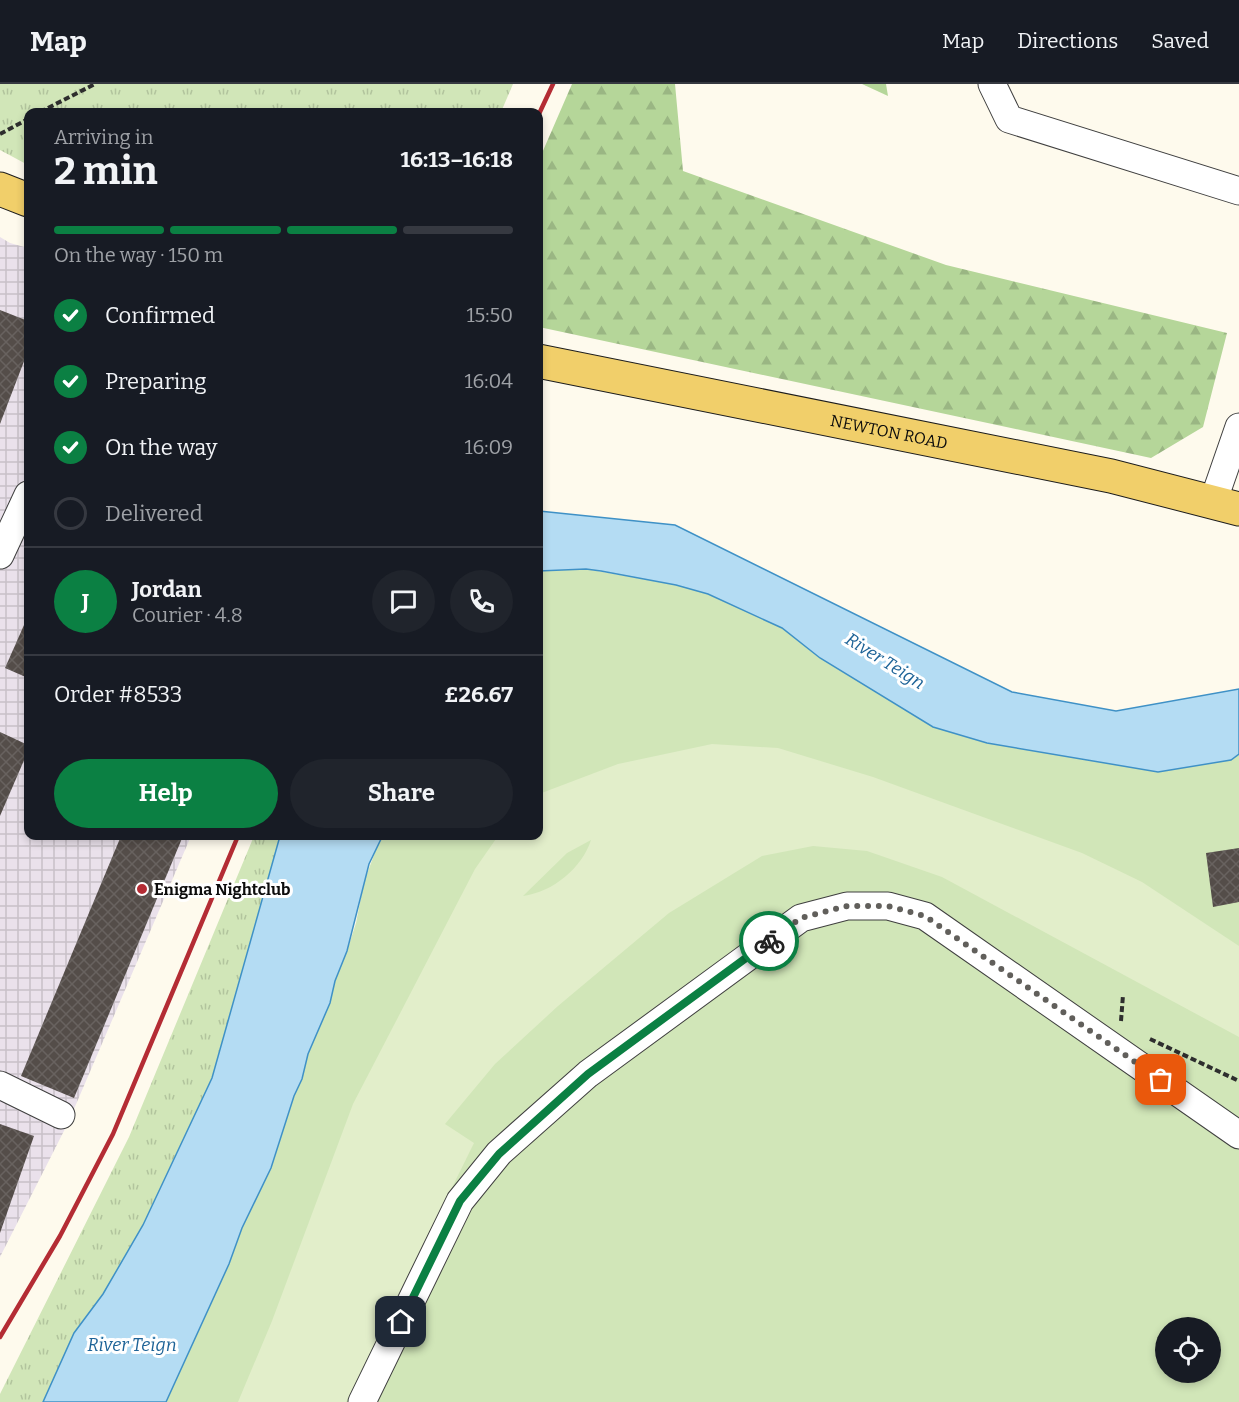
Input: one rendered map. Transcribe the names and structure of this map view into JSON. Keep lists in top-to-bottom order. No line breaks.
{"streets":{"main road":["NEWTON ROAD"]},"water":["River Teign"],"places":["Enigma Nightclub"],"page":{"header":"Map","nav":["Map","Directions","Saved"],"heading":["2 min","Arriving in","16:13–16:18"],"panel":["Jordan","Courier · 4.8","Order #8533","£26.67"],"bar":"On the way · 150 m","list":[["Confirmed","15:50"],["Preparing","16:04"],["On the way","16:09"],"Delivered"],"round":"J","buttons":["Help","Share"]}}
